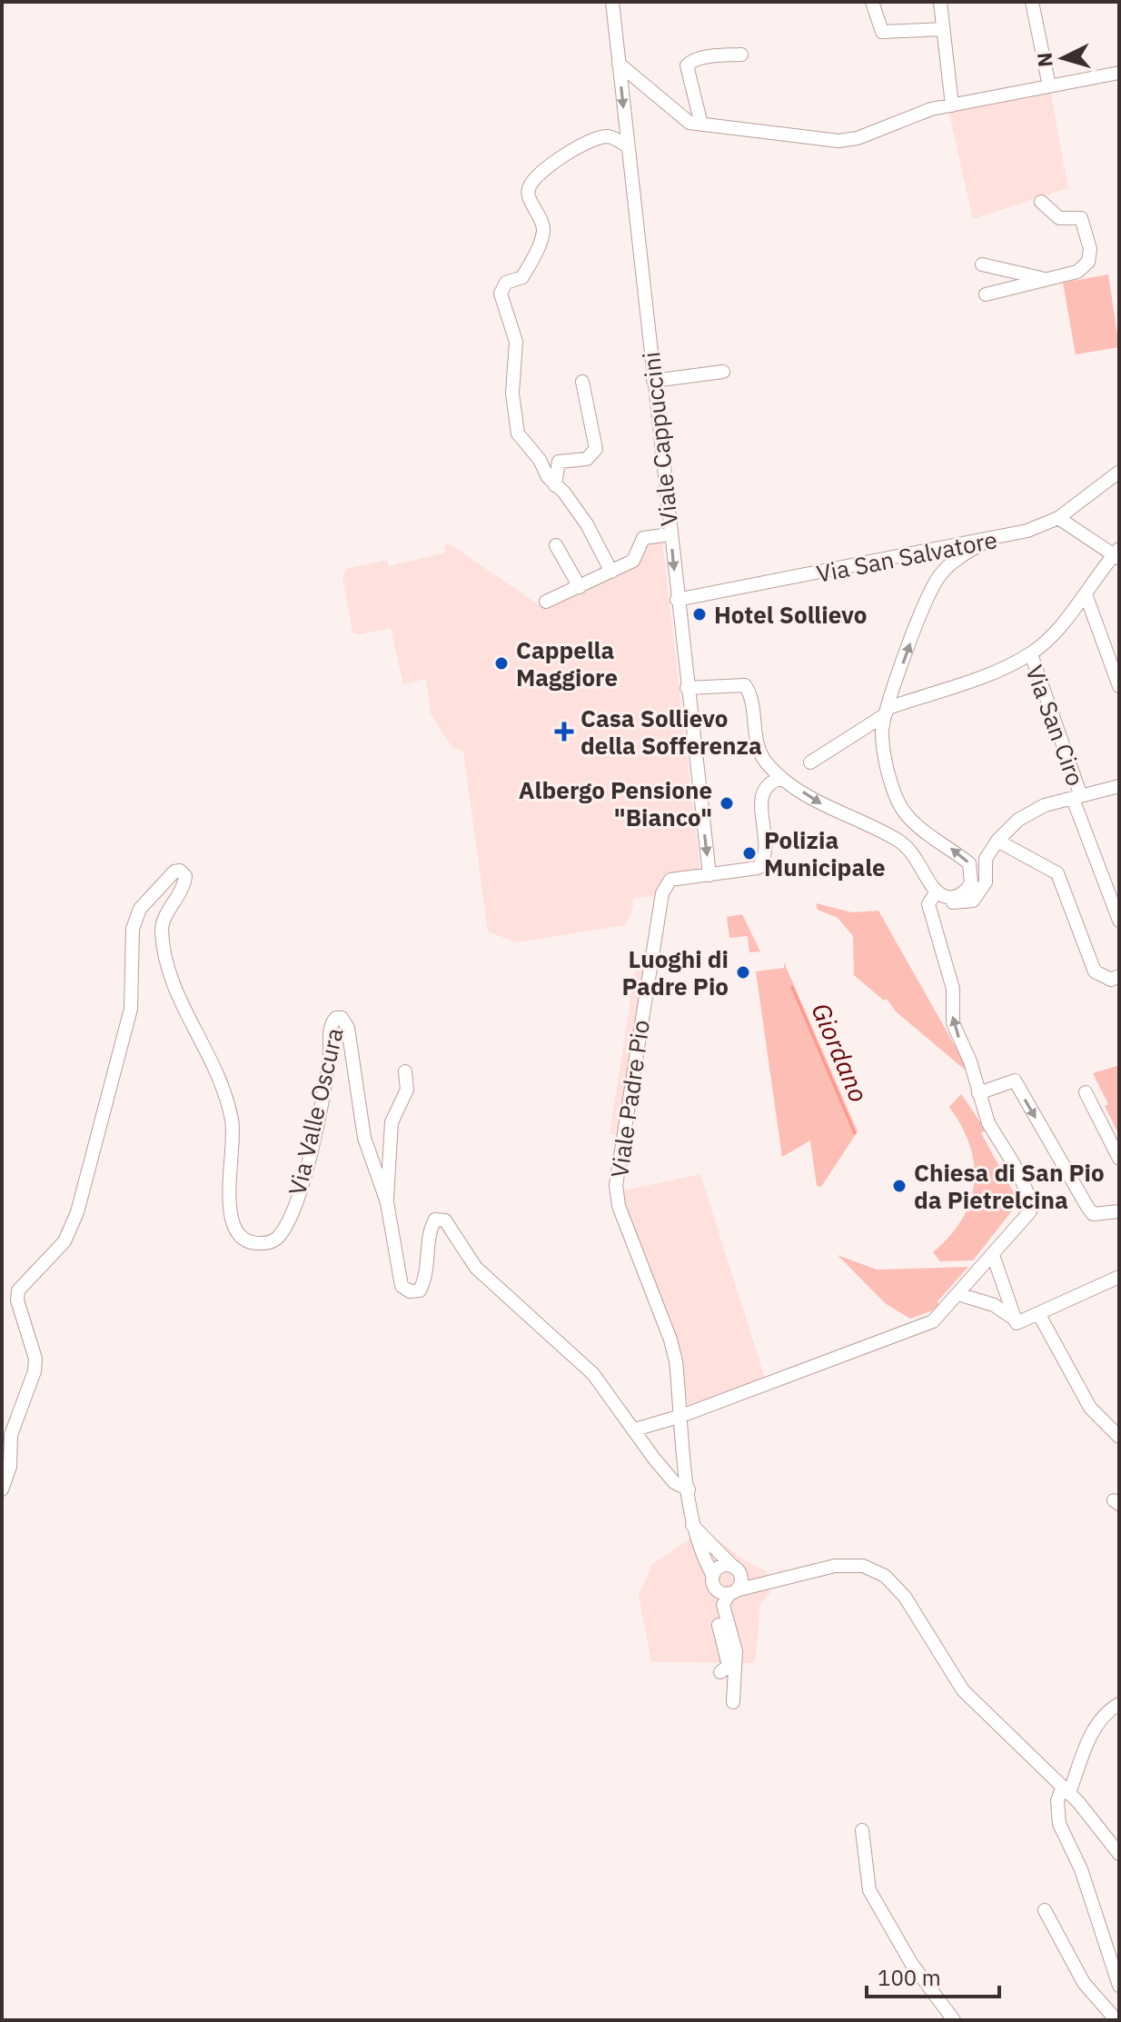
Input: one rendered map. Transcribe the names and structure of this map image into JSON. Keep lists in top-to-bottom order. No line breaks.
{"streets":{"street":["Viale Cappuccini","Via San Salvatore","Via San Ciro","Viale Padre Pio","Via Valle Oscura"]},"crossings":[["Viale Cappuccini","Via San Salvatore"],["Viale Cappuccini","Viale Padre Pio"],["Viale Padre Pio","Via Valle Oscura"]],"one_way":["Viale Cappuccini"],"water":["Giordano"],"places":{"other":["Hotel Sollievo","Cappella Maggiore","Albergo Pensione \"Bianco\"","Polizia Municipale","Luoghi di Padre Pio","Chiesa di San Pio da Pietrelcina"],"health":["Casa Sollievo della Sofferenza"]},"scale_bar":"100 m","north":"left"}
